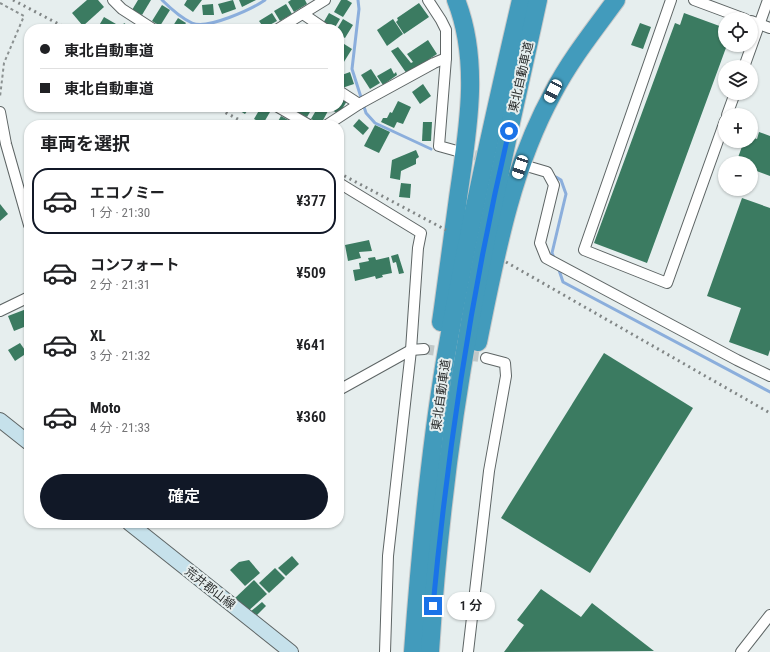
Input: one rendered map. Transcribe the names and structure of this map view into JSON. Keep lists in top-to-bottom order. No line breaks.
{"streets":{"highway":["東北自動車道"],"main road":["荒井郡山線"]},"page":{"map_buttons":["+","−"],"banner":["東北自動車道","東北自動車道"],"heading":"車両を選択","list":[{"name":"エコノミー","note":"1 分 · 21:30","value":"¥377"},{"name":"コンフォート","note":"2 分 · 21:31","value":"¥509"},{"name":"XL","note":"3 分 · 21:32","value":"¥641"},{"name":"Moto","note":"4 分 · 21:33","value":"¥360"}],"buttons":"確定","bubble":"1 分"}}
